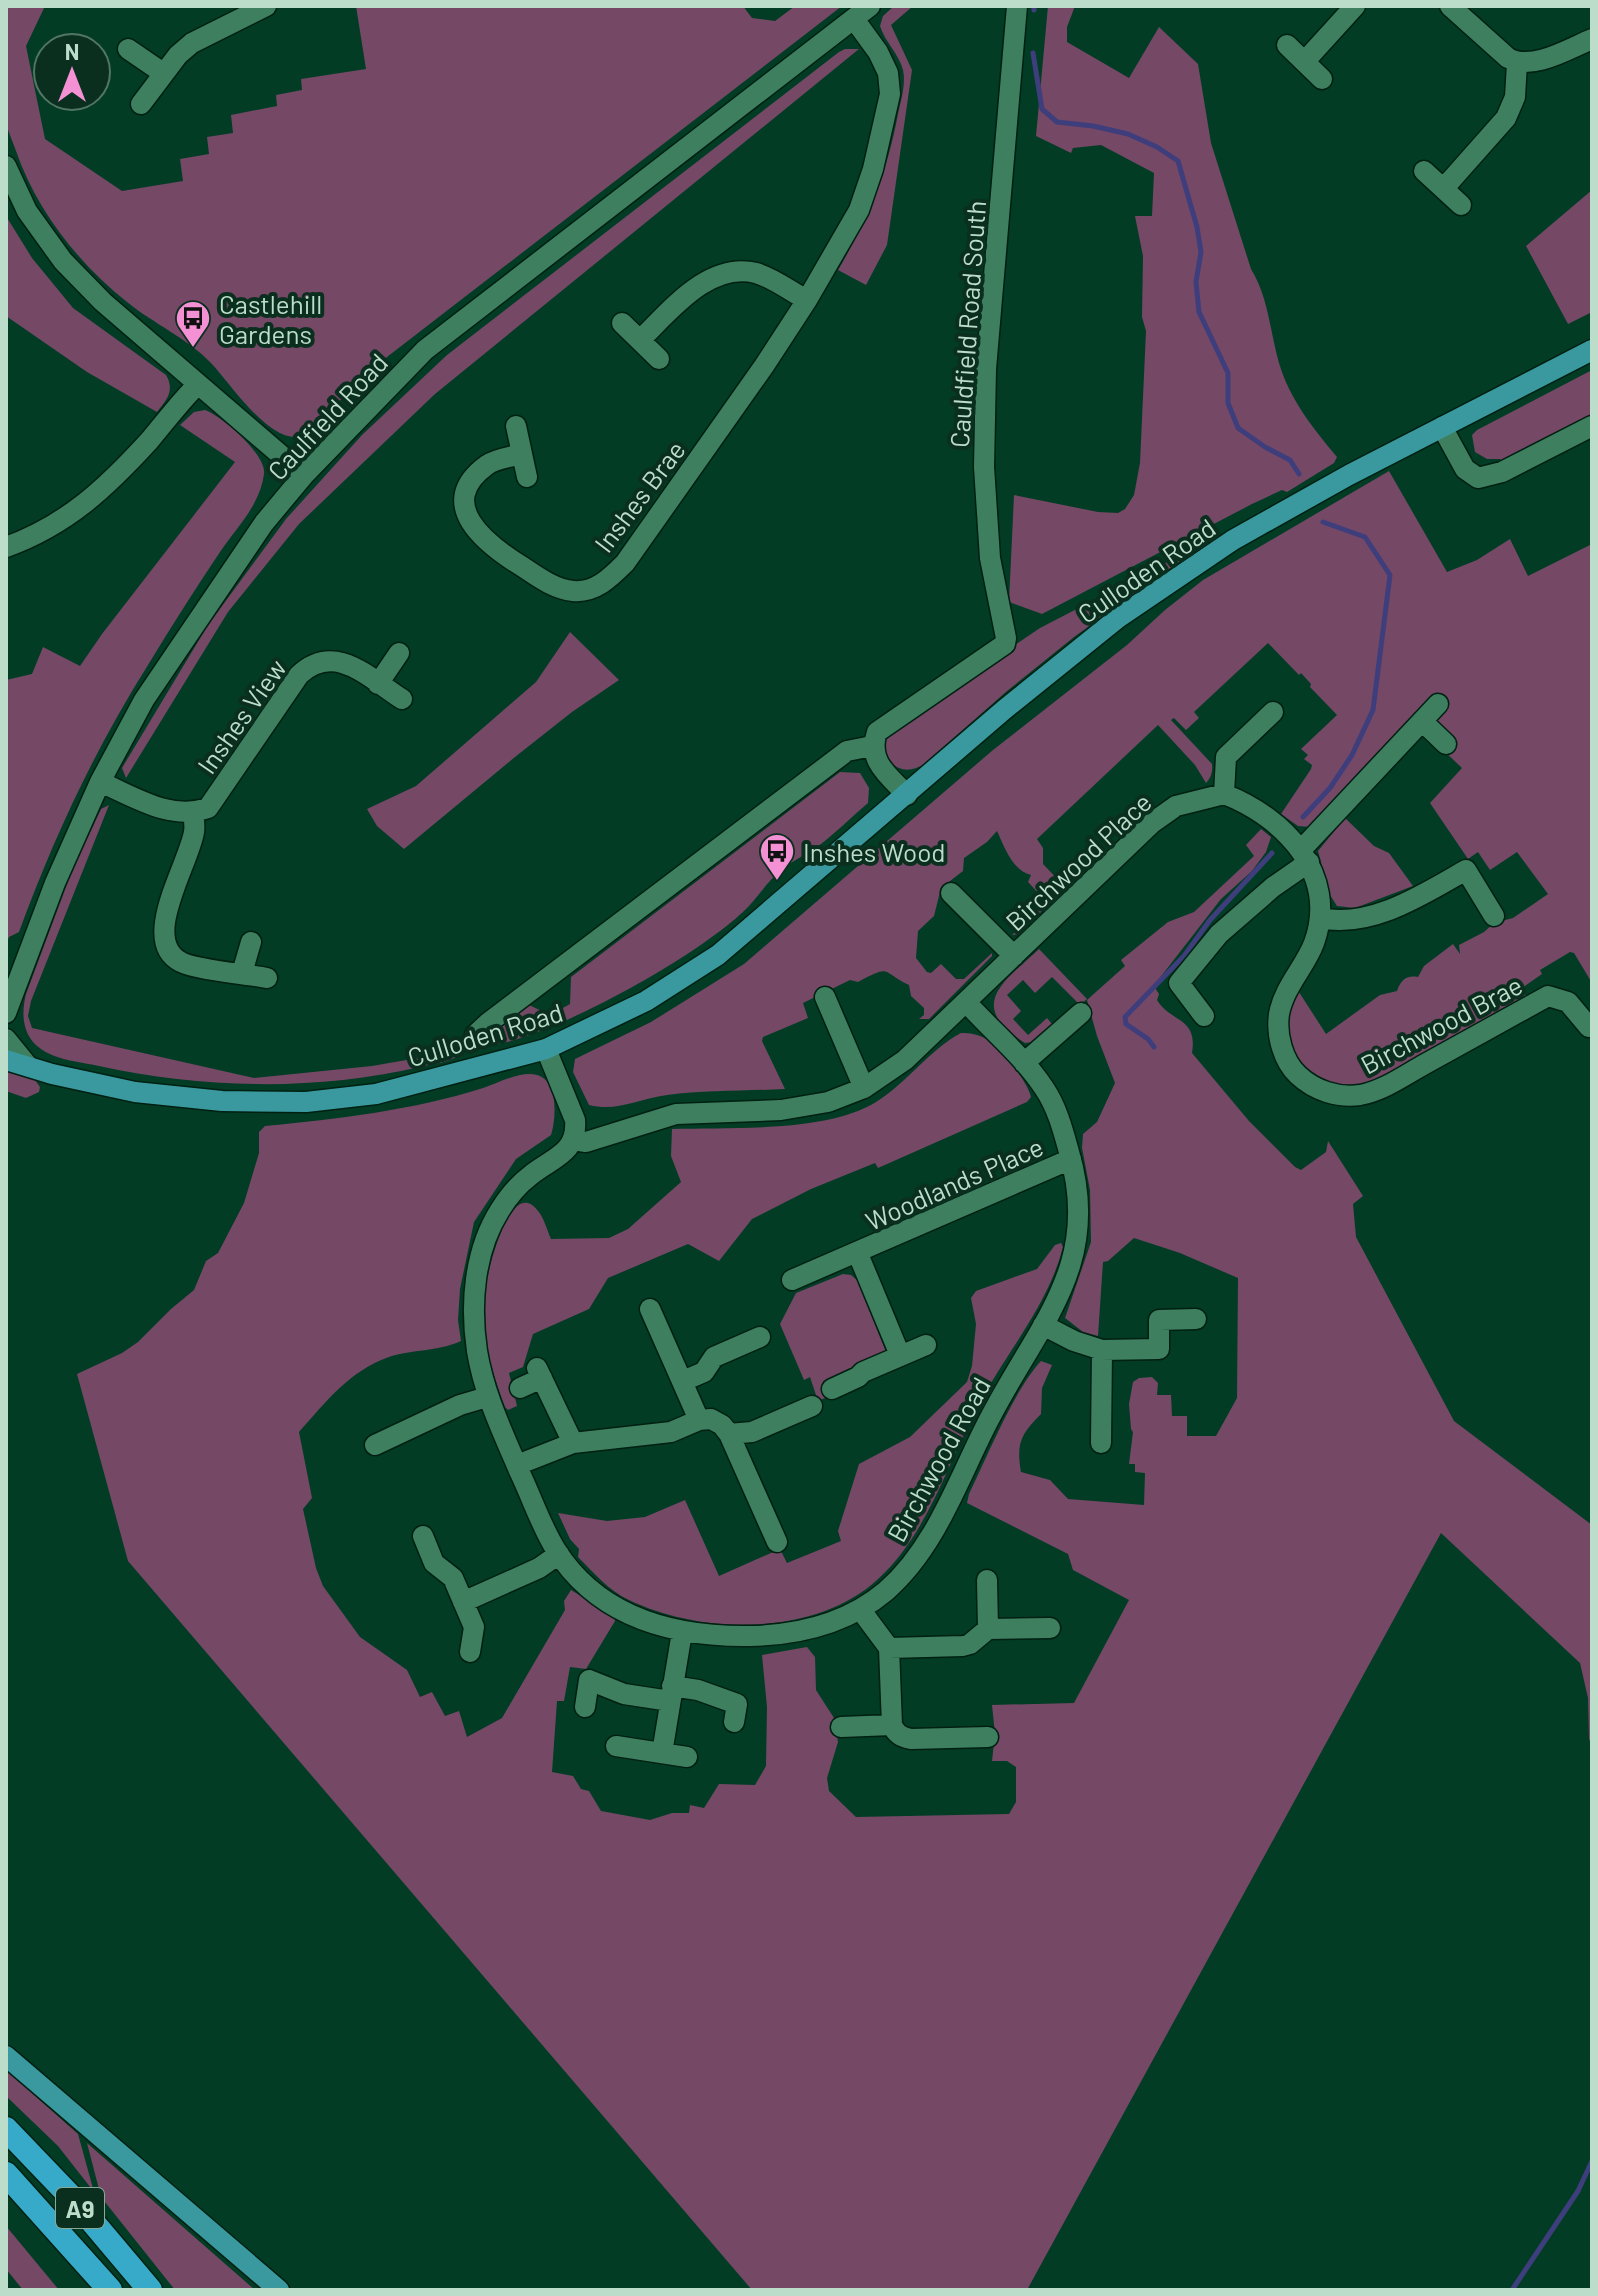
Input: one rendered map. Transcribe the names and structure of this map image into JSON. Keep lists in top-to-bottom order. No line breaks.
{"streets":{"highway":["A9"],"main road":["Culloden Road"],"street":["Cauldfield Road South","Caulfield Road","Inshes Brae","Inshes View","Birchwood Place","Birchwood Brae","Woodlands Place","Birchwood Road"]},"crossings":[["Cauldfield Road South","Culloden Road"],["Caulfield Road","Inshes Brae"],["Woodlands Place","Birchwood Road"]],"places":{"bus stop":["Castlehill Gardens","Inshes Wood"]},"north":"top"}
